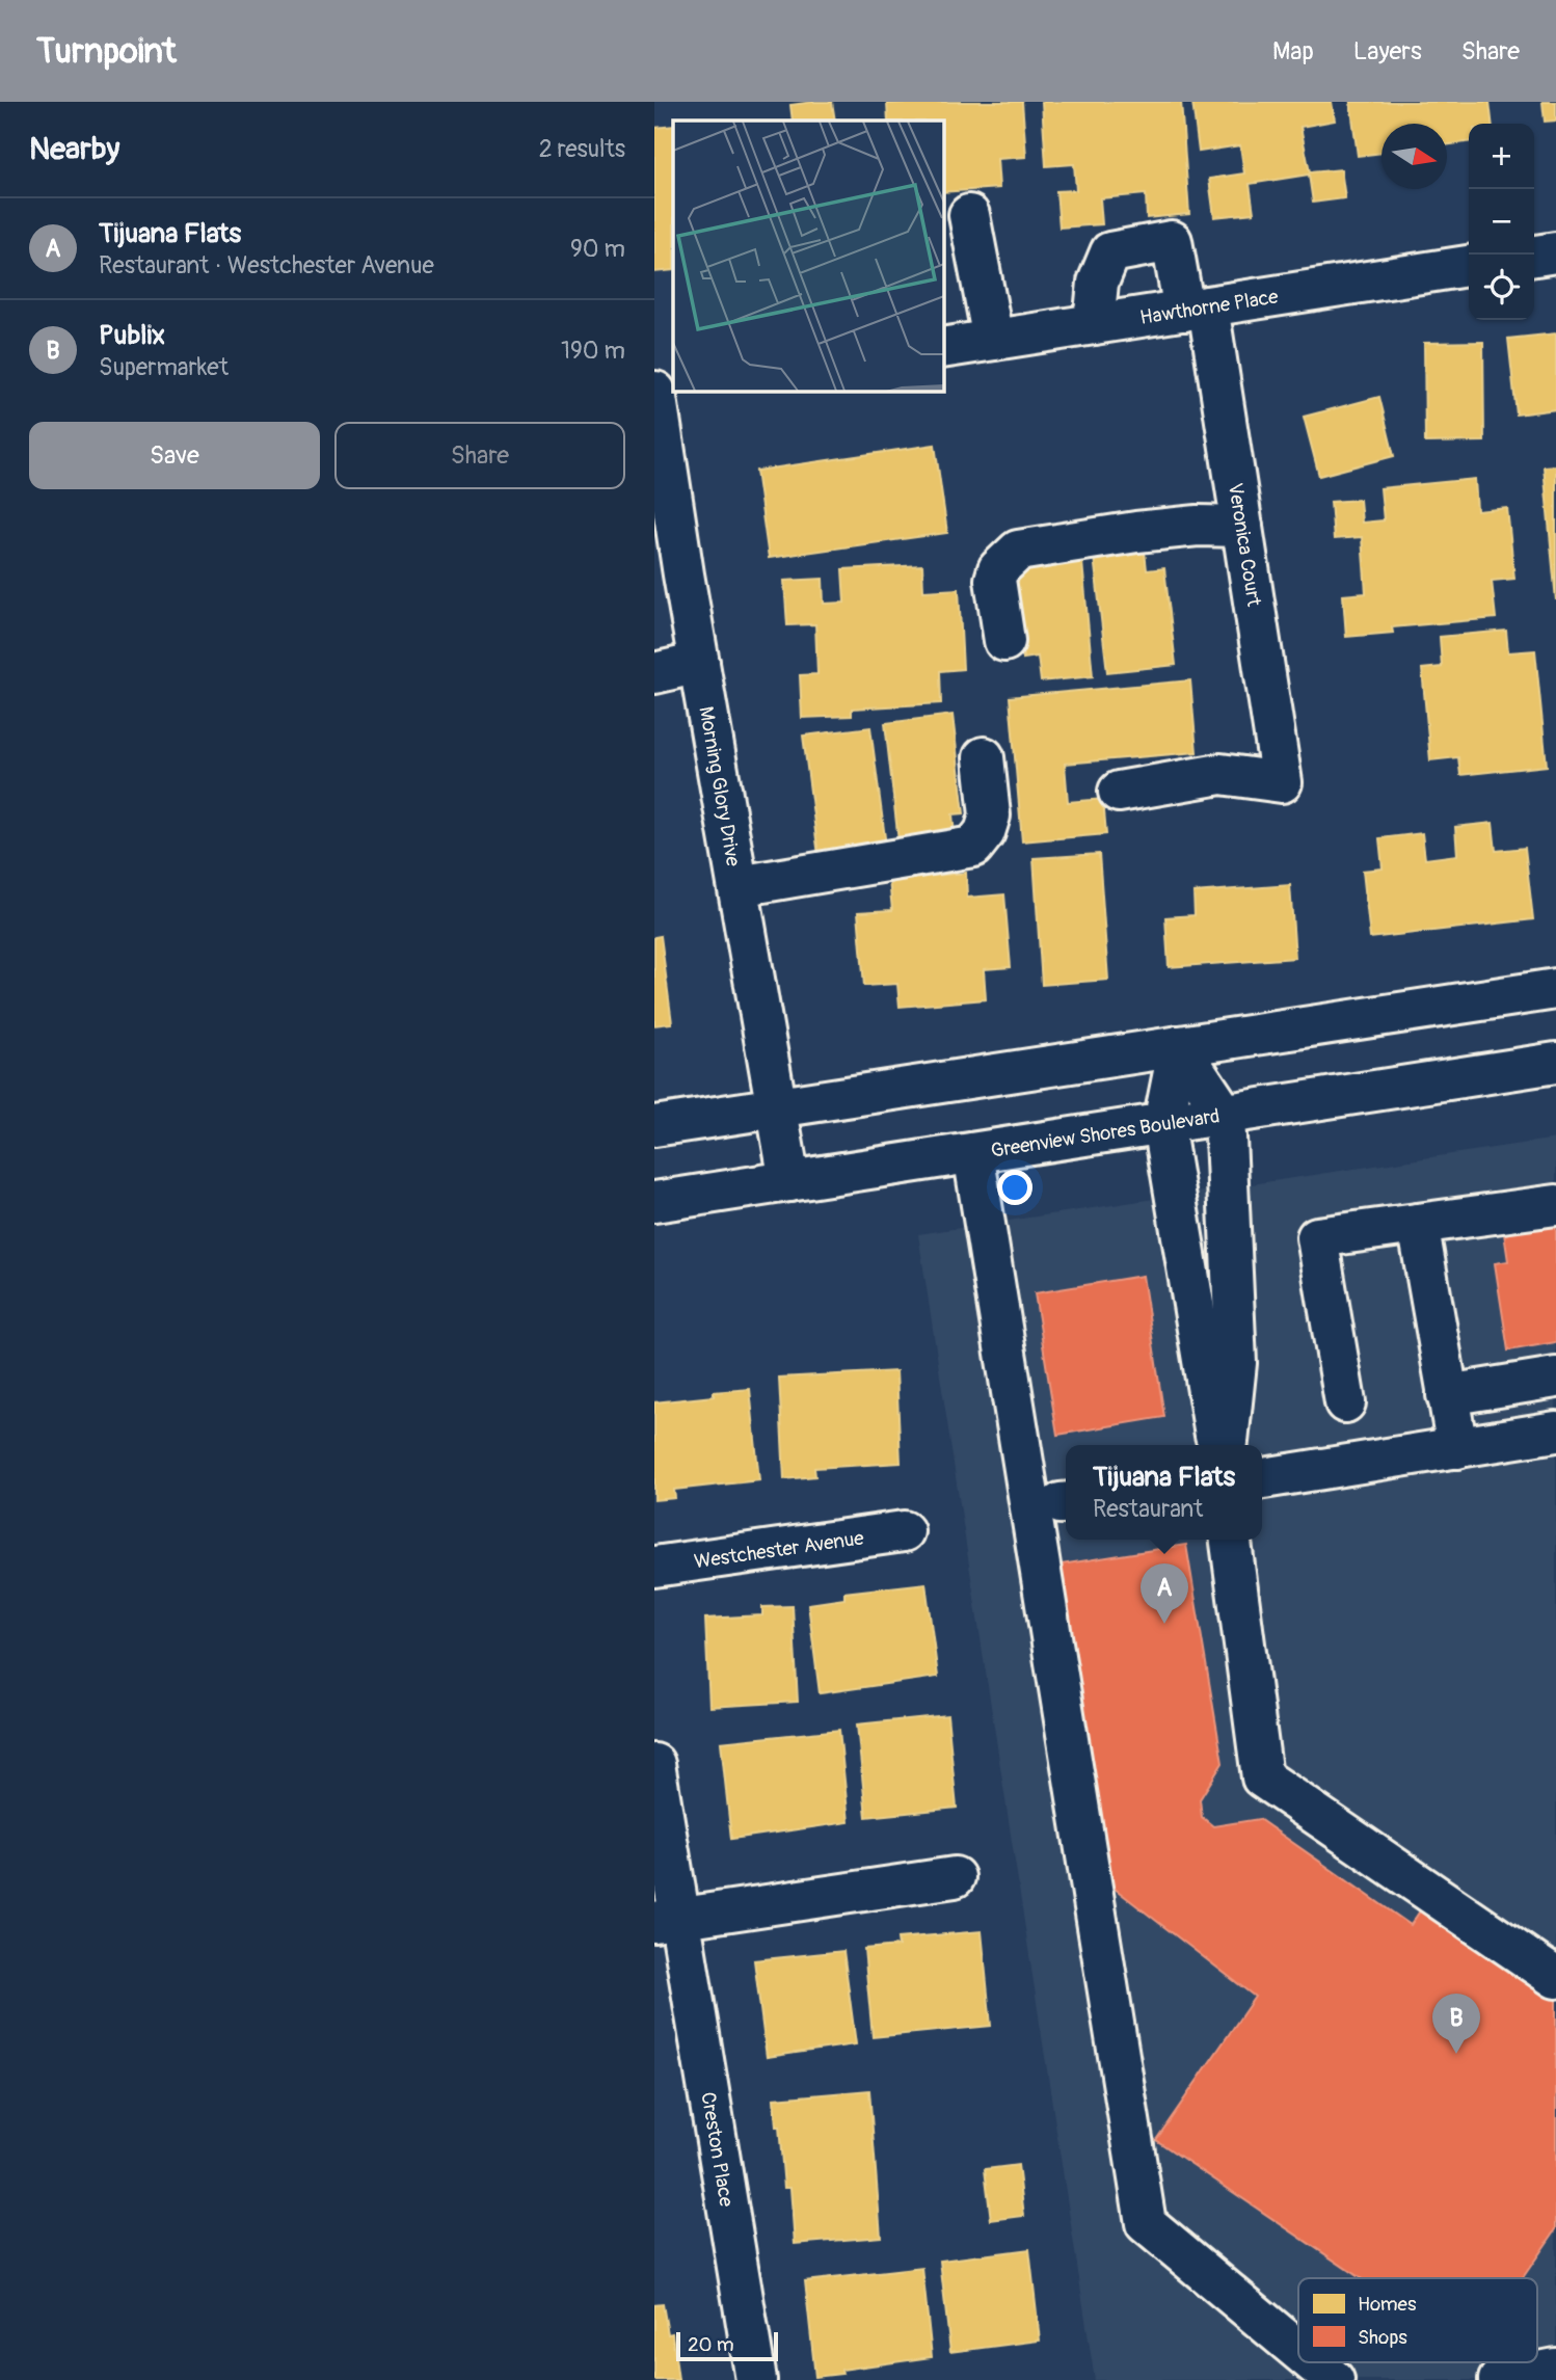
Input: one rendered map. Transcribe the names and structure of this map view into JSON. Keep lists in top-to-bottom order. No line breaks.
{"streets":{"street":["Hawthorne Place","Veronica Court","Morning Glory Drive","Greenview Shores Boulevard","Westchester Avenue","Creston Place"]},"crossings":[["Hawthorne Place","Veronica Court"],["Morning Glory Drive","Greenview Shores Boulevard"]],"legend":["Homes","Shops"],"scale_bar":"20 m","north":"right","page":{"header":"Turnpoint","nav":["Map","Layers","Share"],"heading":["Nearby","2 results"],"map_buttons":["+","−"],"list":[{"mark":"A","name":"Tijuana Flats","note":"Restaurant · Westchester Avenue","value":"90 m"},{"mark":"B","name":"Publix","note":"Supermarket","value":"190 m"}],"buttons":["Save","Share"],"popup":["Tijuana Flats","Restaurant"],"pins":["A","B"],"scale":"20 m"}}
